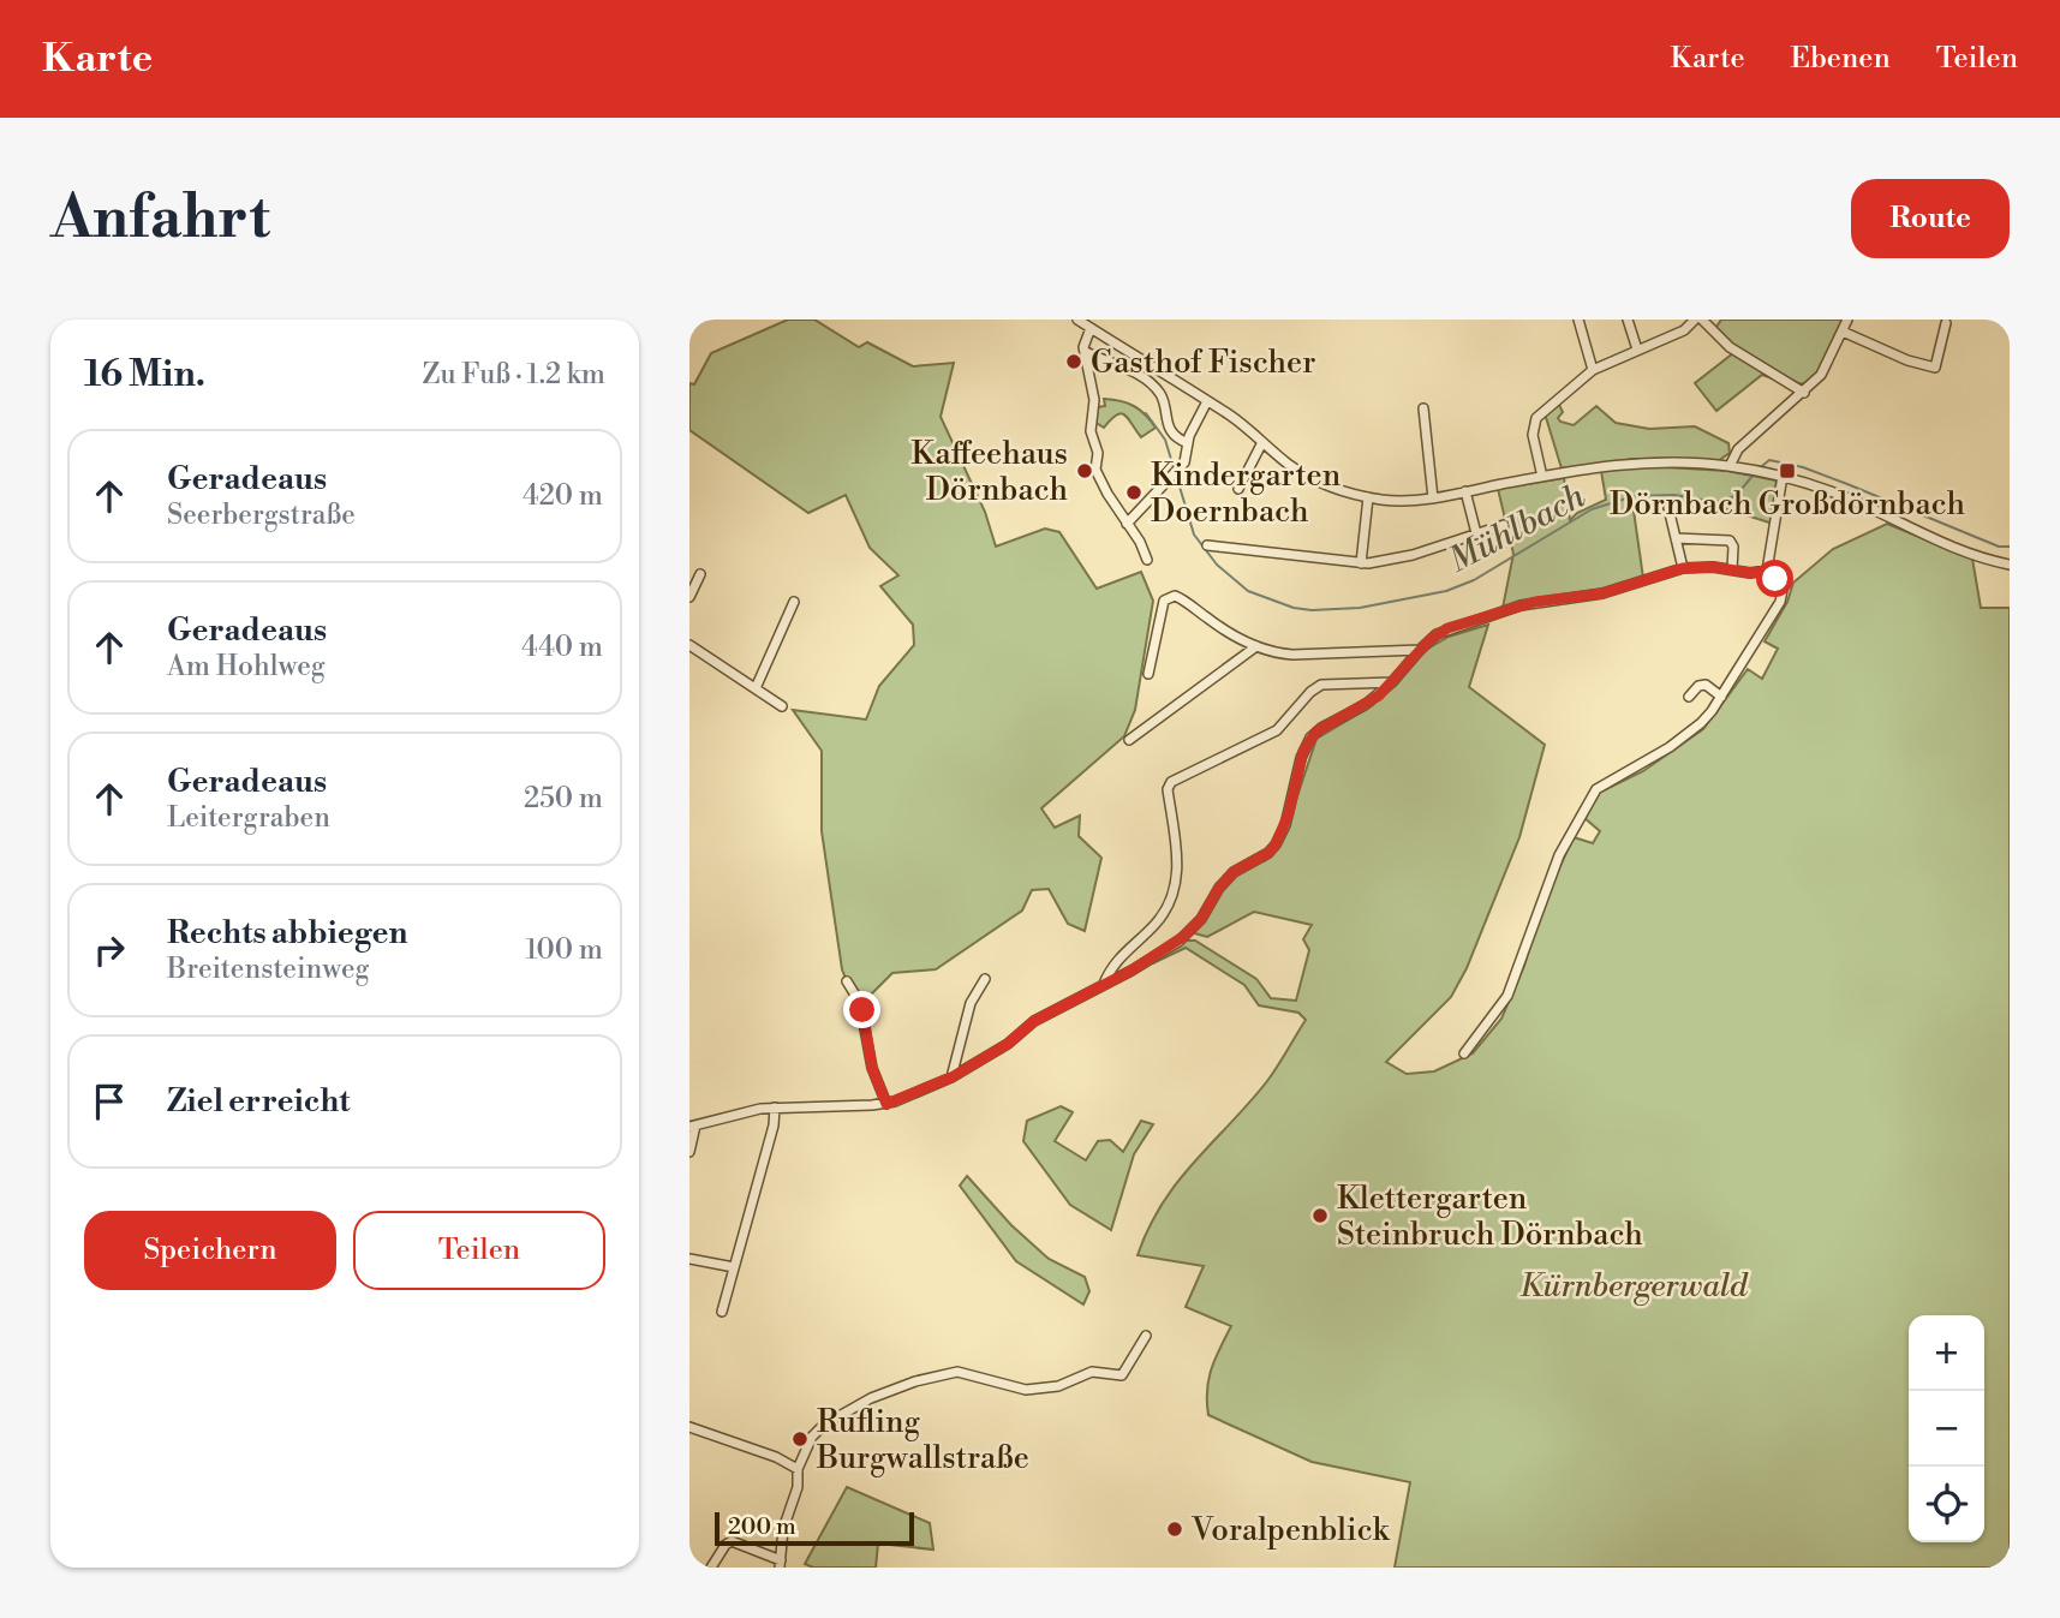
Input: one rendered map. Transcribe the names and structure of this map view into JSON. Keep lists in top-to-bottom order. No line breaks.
{"water":["Mühlbach"],"parks":["Kürnbergerwald"],"places":{"other":["Gasthof Fischer","Kaffeehaus Dörnbach","Kindergarten Doernbach","Klettergarten Steinbruch Dörnbach","Rufling Burgwallstraße","Voralpenblick"],"transit":["Dörnbach Großdörnbach"]},"scale_bar":"200 m","page":{"header":"Karte","nav":["Karte","Ebenen","Teilen"],"buttons":["Route",["Speichern","Teilen"]],"title":"Anfahrt","heading":["16 Min.","Zu Fuß · 1.2 km"],"list":[["Geradeaus","Seerbergstraße","420 m"],["Geradeaus","Am Hohlweg","440 m"],["Geradeaus","Leitergraben","250 m"],["Rechts abbiegen","Breitensteinweg","100 m"],"Ziel erreicht"],"map_buttons":["+","−"],"scale":"200 m"}}
